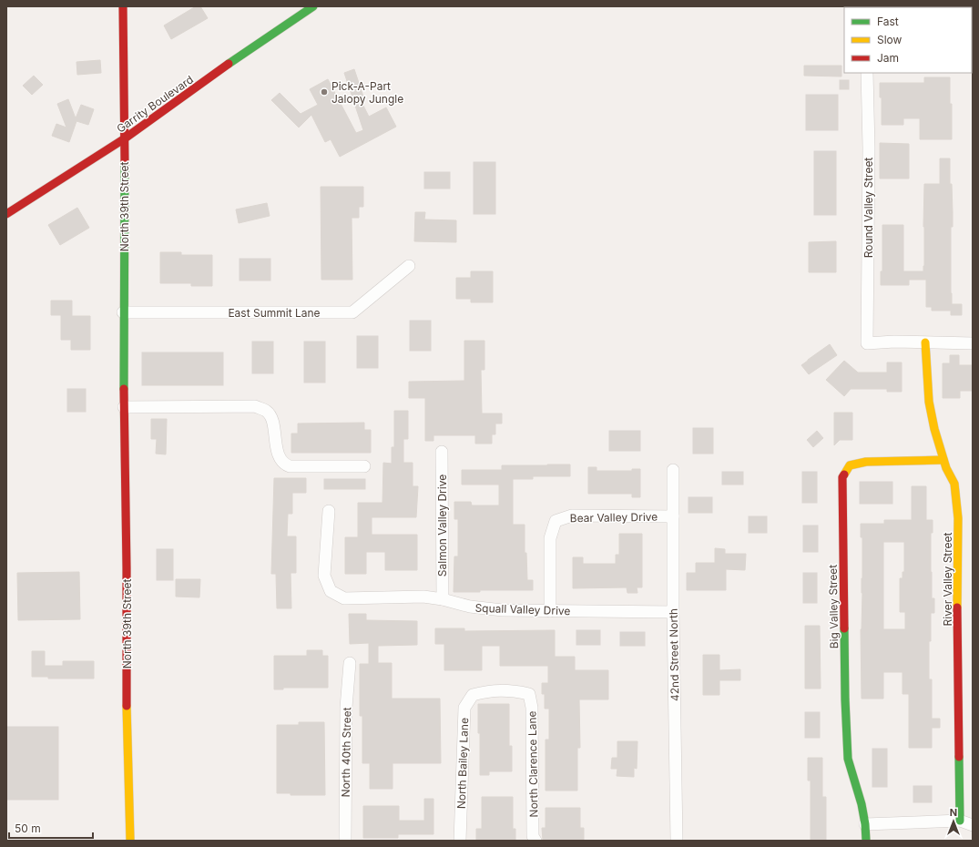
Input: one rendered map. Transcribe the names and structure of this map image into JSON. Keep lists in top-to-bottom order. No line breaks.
{"streets":{"street":["Garrity Boulevard","North 39th Street","Round Valley Street","East Summit Lane","Bear Valley Drive","Salmon Valley Drive","River Valley Street","Big Valley Street","Squall Valley Drive","42nd Street North","North 40th Street","North Bailey Lane","North Clarence Lane"]},"crossings":[["Garrity Boulevard","North 39th Street"],["North 39th Street","East Summit Lane"],["Round Valley Street","River Valley Street"],["Bear Valley Drive","Squall Valley Drive"],["Bear Valley Drive","42nd Street North"],["Salmon Valley Drive","Squall Valley Drive"],["River Valley Street","Big Valley Street"],["Squall Valley Drive","42nd Street North"],["North Bailey Lane","North Clarence Lane"]],"places":["Pick-A-Part Jalopy Jungle"],"legend":["Fast","Slow","Jam"],"scale_bar":"50 m","north":"top"}
